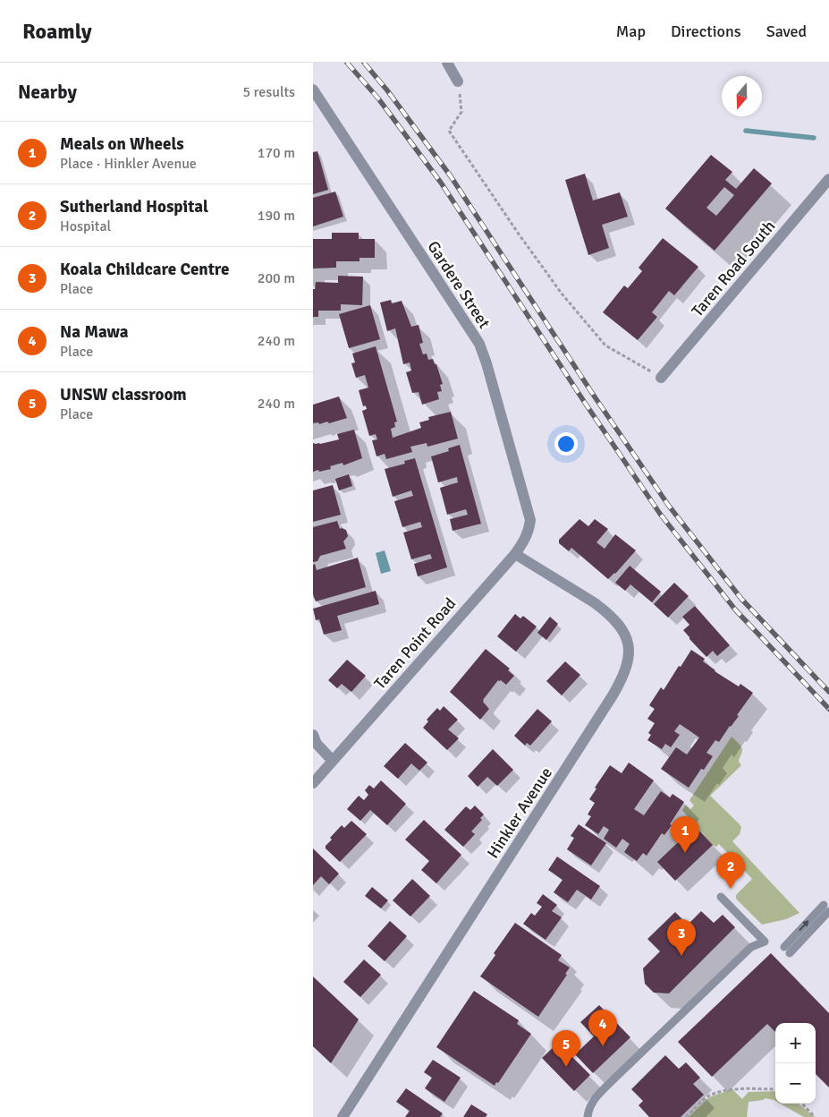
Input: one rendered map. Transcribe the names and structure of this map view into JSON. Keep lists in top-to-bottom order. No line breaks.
{"streets":{"street":["Taren Road South","Gardere Street","Taren Point Road","Hinkler Avenue"]},"crossings":[["Gardere Street","Taren Point Road"],["Taren Point Road","Hinkler Avenue"]],"north":"bottom","page":{"header":"Roamly","nav":["Map","Directions","Saved"],"heading":["Nearby","5 results"],"list":[{"mark":"1","name":"Meals on Wheels","note":"Place · Hinkler Avenue","value":"170 m"},{"mark":"2","name":"Sutherland Hospital","note":"Hospital","value":"190 m"},{"mark":"3","name":"Koala Childcare Centre","note":"Place","value":"200 m"},{"mark":"4","name":"Na Mawa","note":"Place","value":"240 m"},{"mark":"5","name":"UNSW classroom","note":"Place","value":"240 m"}],"pins":["1","2","3","4","5"],"map_buttons":["+","−"]}}
